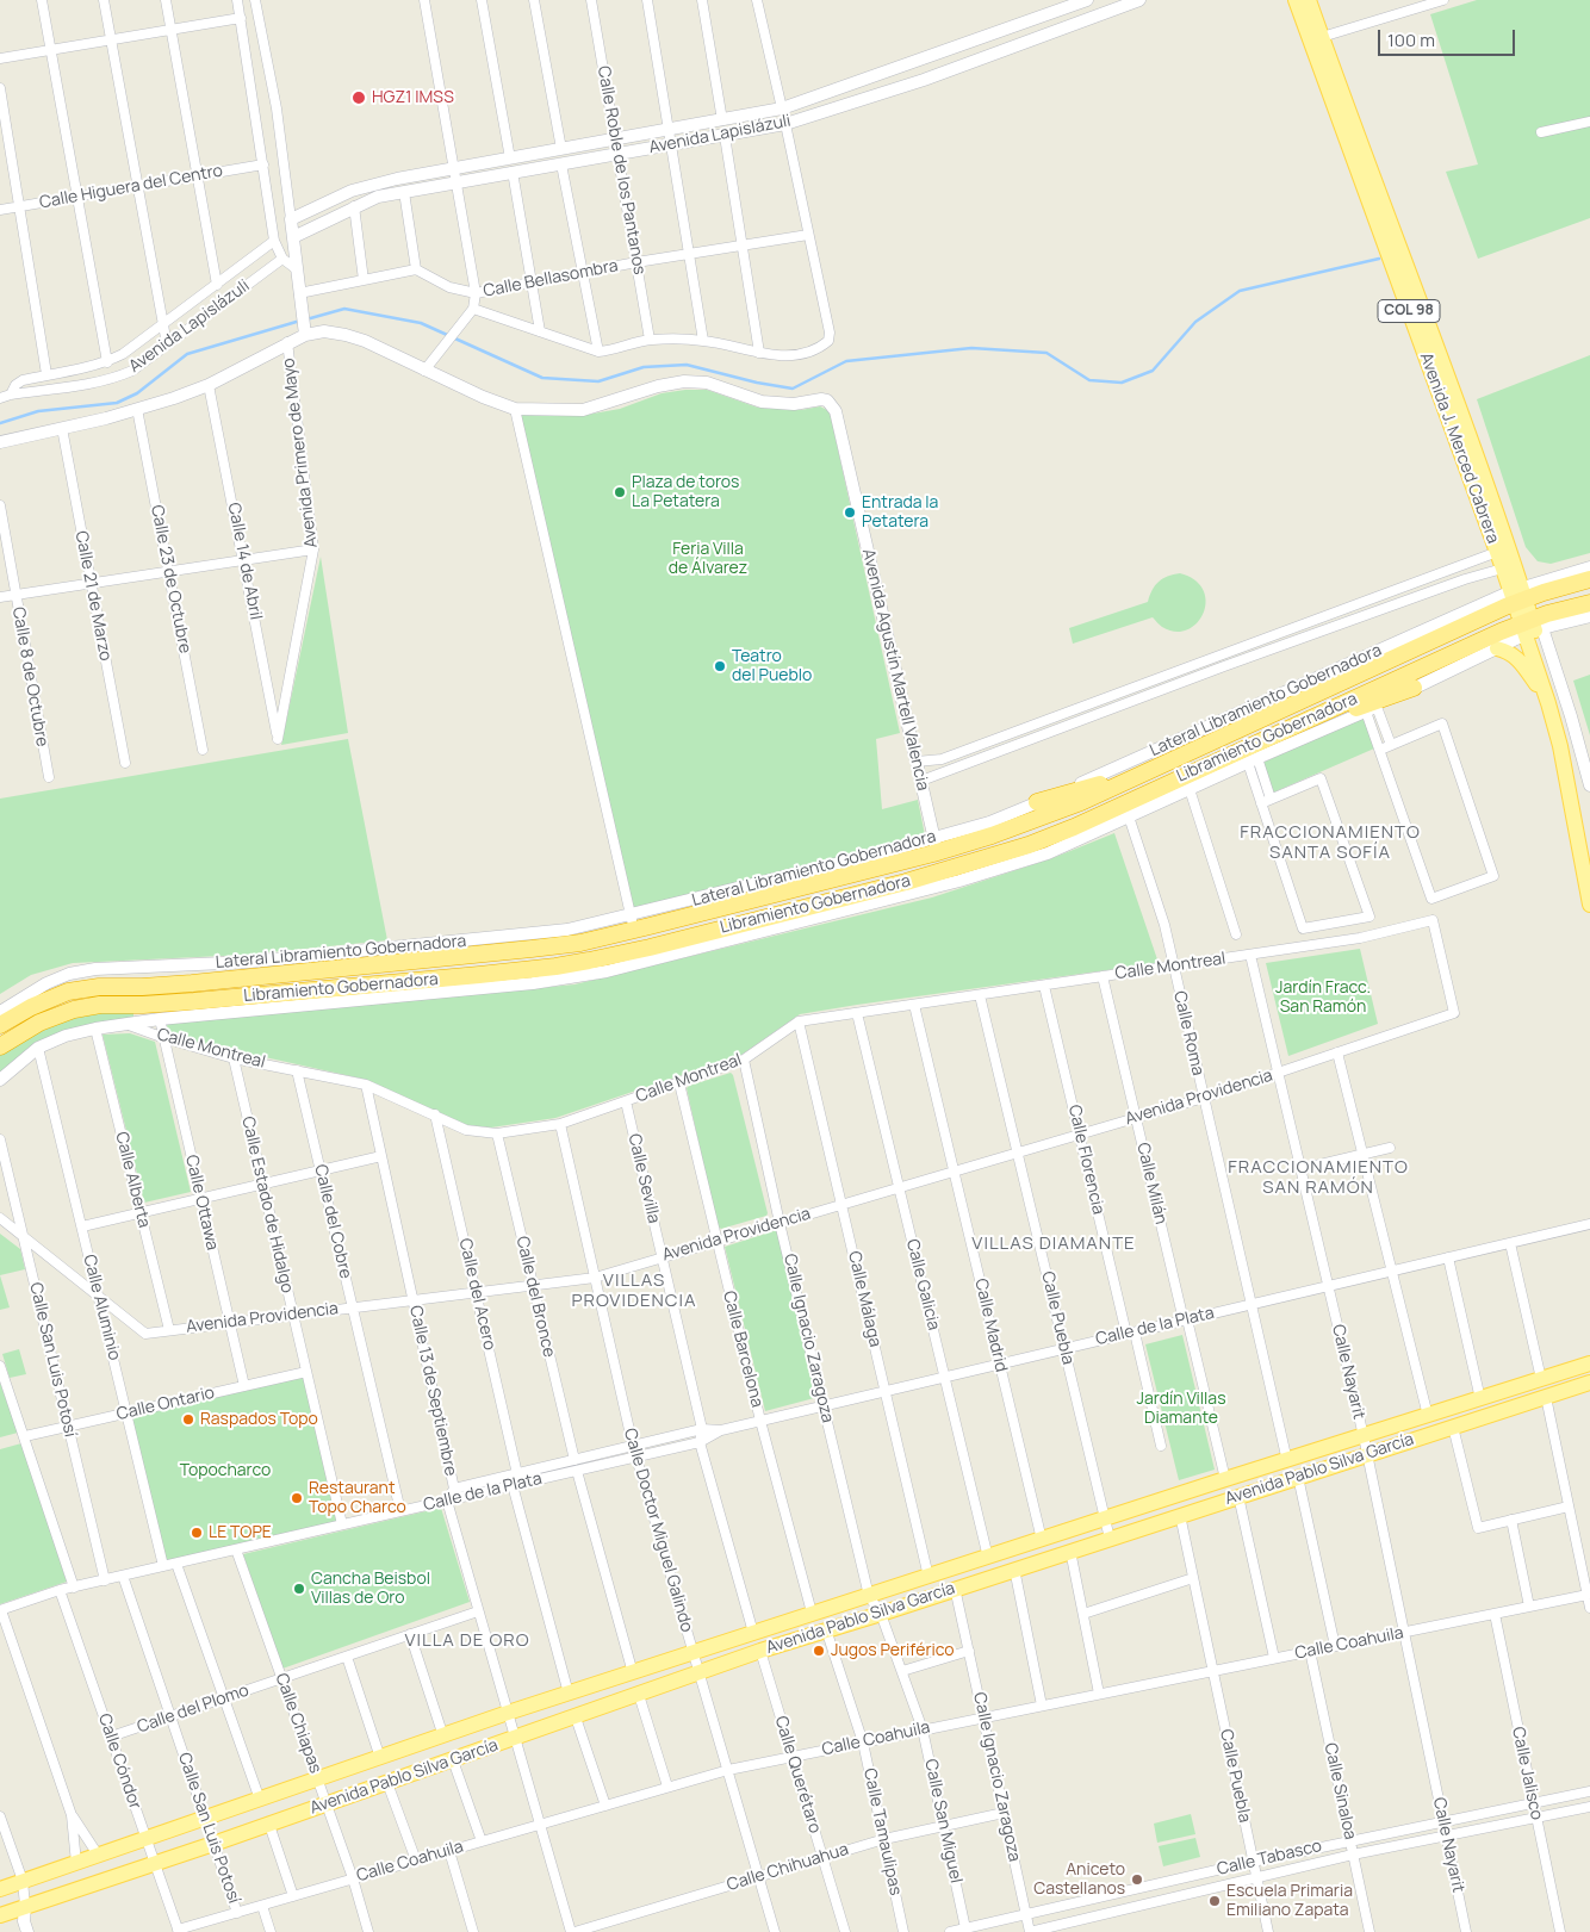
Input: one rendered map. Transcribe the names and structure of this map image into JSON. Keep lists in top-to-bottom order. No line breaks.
{"streets":{"highway":["Libramiento Gobernadora"],"main road":["COL 98","Avenida J. Merced Cabrera","Avenida Pablo Silva García"],"street":["Avenida Lapislázuli","Calle Roble de los Pantanos","Calle Higuera del Centro","Calle Bellasombra","Avenida Primero de Mayo","Calle 14 de Abril","Calle 23 de Octubre","Calle 21 de Marzo","Avenida Agustín Martell Valencia","Calle 8 de Octubre","Lateral Libramiento Gobernadora","Calle Montreal","Calle Roma","Avenida Providencia","Calle Florencia","Calle Sevilla","Calle Alberta","Calle Milán","Calle Ottawa","Calle Estado de Hidalgo","Calle del Cobre","Calle Galicia","Calle del Acero","Calle del Bronce","Calle Málaga","Calle Aluminio","Calle Puebla","Calle Madrid","Calle de la Plata","Calle Ignacio Zaragoza","Calle Barcelona","Calle San Luis Potosí","Calle Nayarit","Calle 13 de Septiembre","Calle Ontario","Calle Doctor Miguel Galindo","Calle Coahuila","Calle del Plomo","Calle Chiapas","Calle Cóndor","Calle Jalisco","Calle Querétaro","Calle Sinaloa","Calle San Miguel","Calle Tamaulipas","Calle Tabasco","Calle Chihuahua"]},"crossings":[["Avenida Lapislázuli","Calle Roble de los Pantanos"],["Avenida Lapislázuli","Avenida Primero de Mayo"],["Calle Roble de los Pantanos","Calle Bellasombra"],["COL 98","Avenida J. Merced Cabrera"],["COL 98","Lateral Libramiento Gobernadora"],["COL 98","Libramiento Gobernadora"],["Avenida J. Merced Cabrera","Lateral Libramiento Gobernadora"],["Avenida J. Merced Cabrera","Libramiento Gobernadora"],["Avenida Primero de Mayo","Calle 14 de Abril"],["Avenida Primero de Mayo","Avenida Agustín Martell Valencia"],["Calle 14 de Abril","Avenida Agustín Martell Valencia"],["Calle 23 de Octubre","Avenida Agustín Martell Valencia"],["Calle 21 de Marzo","Avenida Agustín Martell Valencia"],["Avenida Agustín Martell Valencia","Lateral Libramiento Gobernadora"],["Avenida Agustín Martell Valencia","Libramiento Gobernadora"],["Lateral Libramiento Gobernadora","Libramiento Gobernadora"],["Calle Montreal","Calle Roma"],["Calle Montreal","Avenida Providencia"],["Calle Montreal","Calle Florencia"],["Calle Montreal","Calle Sevilla"],["Calle Montreal","Calle Alberta"],["Calle Montreal","Calle Milán"],["Calle Montreal","Calle Ottawa"],["Calle Montreal","Calle Estado de Hidalgo"],["Calle Montreal","Calle del Cobre"],["Calle Montreal","Calle Galicia"],["Calle Montreal","Calle del Acero"],["Calle Montreal","Calle del Bronce"],["Calle Montreal","Calle Málaga"],["Calle Montreal","Calle Aluminio"],["Calle Montreal","Calle Puebla"],["Calle Montreal","Calle Madrid"],["Calle Montreal","Calle Ignacio Zaragoza"],["Calle Montreal","Calle Barcelona"],["Calle Montreal","Calle Nayarit"],["Calle Montreal","Calle 13 de Septiembre"],["Calle Montreal","Calle Doctor Miguel Galindo"],["Calle Roma","Avenida Providencia"],["Calle Roma","Calle de la Plata"],["Calle Roma","Avenida Pablo Silva García"],["Avenida Providencia","Calle Florencia"],["Avenida Providencia","Calle Sevilla"],["Avenida Providencia","Calle Alberta"],["Avenida Providencia","Calle Milán"],["Avenida Providencia","Calle Ottawa"],["Avenida Providencia","Calle Estado de Hidalgo"],["Avenida Providencia","Calle del Cobre"],["Avenida Providencia","Calle Galicia"],["Avenida Providencia","Calle del Acero"],["Avenida Providencia","Calle del Bronce"],["Avenida Providencia","Calle Málaga"],["Avenida Providencia","Calle Aluminio"],["Avenida Providencia","Calle Puebla"],["Avenida Providencia","Calle Madrid"],["Avenida Providencia","Calle Ignacio Zaragoza"],["Avenida Providencia","Calle Barcelona"],["Avenida Providencia","Calle San Luis Potosí"],["Avenida Providencia","Calle Nayarit"],["Avenida Providencia","Calle 13 de Septiembre"],["Avenida Providencia","Calle Doctor Miguel Galindo"],["Calle Florencia","Calle de la Plata"],["Calle Sevilla","Calle de la Plata"],["Calle Milán","Calle de la Plata"],["Calle Milán","Avenida Pablo Silva García"],["Calle Ottawa","Calle Ontario"],["Calle Estado de Hidalgo","Calle de la Plata"],["Calle Estado de Hidalgo","Calle Ontario"],["Calle del Cobre","Calle de la Plata"],["Calle Galicia","Calle de la Plata"],["Calle Galicia","Avenida Pablo Silva García"],["Calle del Acero","Calle de la Plata"],["Calle del Bronce","Calle de la Plata"],["Calle Málaga","Calle de la Plata"],["Calle Málaga","Avenida Pablo Silva García"],["Calle Aluminio","Calle de la Plata"],["Calle Aluminio","Calle Ontario"],["Calle Puebla","Calle de la Plata"],["Calle Puebla","Avenida Pablo Silva García"],["Calle Puebla","Calle Coahuila"],["Calle Puebla","Calle Tabasco"],["Calle Madrid","Calle de la Plata"],["Calle Madrid","Avenida Pablo Silva García"],["Calle de la Plata","Calle Ignacio Zaragoza"],["Calle de la Plata","Calle Barcelona"],["Calle de la Plata","Calle San Luis Potosí"],["Calle de la Plata","Calle Nayarit"],["Calle de la Plata","Calle 13 de Septiembre"],["Calle de la Plata","Calle Doctor Miguel Galindo"],["Calle de la Plata","Calle Chiapas"],["Calle de la Plata","Calle Cóndor"],["Calle Ignacio Zaragoza","Avenida Pablo Silva García"],["Calle Ignacio Zaragoza","Calle Coahuila"],["Calle Ignacio Zaragoza","Calle San Miguel"],["Calle Ignacio Zaragoza","Calle Tabasco"],["Calle Ignacio Zaragoza","Calle Chihuahua"],["Calle Barcelona","Avenida Pablo Silva García"],["Calle San Luis Potosí","Calle Ontario"],["Calle San Luis Potosí","Avenida Pablo Silva García"],["Calle San Luis Potosí","Calle Coahuila"],["Calle San Luis Potosí","Calle del Plomo"],["Calle Nayarit","Avenida Pablo Silva García"],["Calle Nayarit","Calle Coahuila"],["Calle Nayarit","Calle Tabasco"],["Calle 13 de Septiembre","Avenida Pablo Silva García"],["Calle 13 de Septiembre","Calle Coahuila"],["Calle 13 de Septiembre","Calle del Plomo"],["Calle 13 de Septiembre","Calle Chihuahua"],["Avenida Pablo Silva García","Calle Doctor Miguel Galindo"],["Avenida Pablo Silva García","Calle Chiapas"],["Avenida Pablo Silva García","Calle Cóndor"],["Avenida Pablo Silva García","Calle Querétaro"],["Avenida Pablo Silva García","Calle San Miguel"],["Avenida Pablo Silva García","Calle Tamaulipas"],["Calle Doctor Miguel Galindo","Calle Coahuila"],["Calle Doctor Miguel Galindo","Calle Chihuahua"],["Calle Coahuila","Calle Chiapas"],["Calle Coahuila","Calle Cóndor"],["Calle Coahuila","Calle Jalisco"],["Calle Coahuila","Calle Querétaro"],["Calle Coahuila","Calle Sinaloa"],["Calle Coahuila","Calle San Miguel"],["Calle Coahuila","Calle Tamaulipas"],["Calle del Plomo","Calle Chiapas"],["Calle del Plomo","Calle Cóndor"],["Calle Jalisco","Calle Tabasco"],["Calle Querétaro","Calle Chihuahua"],["Calle Sinaloa","Calle Tabasco"],["Calle San Miguel","Calle Tabasco"],["Calle San Miguel","Calle Chihuahua"],["Calle Tamaulipas","Calle Chihuahua"]],"districts":["FRACCIONAMIENTO SANTA SOFÍA","FRACCIONAMIENTO SAN RAMÓN","VILLAS DIAMANTE","VILLAS PROVIDENCIA","VILLA DE ORO"],"parks":["Feria Villa de Álvarez","Jardín Fracc. San Ramón","Jardín Villas Diamante","Topocharco"],"places":["HGZ1 IMSS","Plaza de toros La Petatera","Entrada la Petatera","Teatro del Pueblo","Raspados Topo","Restaurant Topo Charco","LE TOPE","Cancha Beisbol Villas de Oro","Jugos Periférico","Aniceto Castellanos","Escuela Primaria Emiliano Zapata"],"scale_bar":"100 m"}
